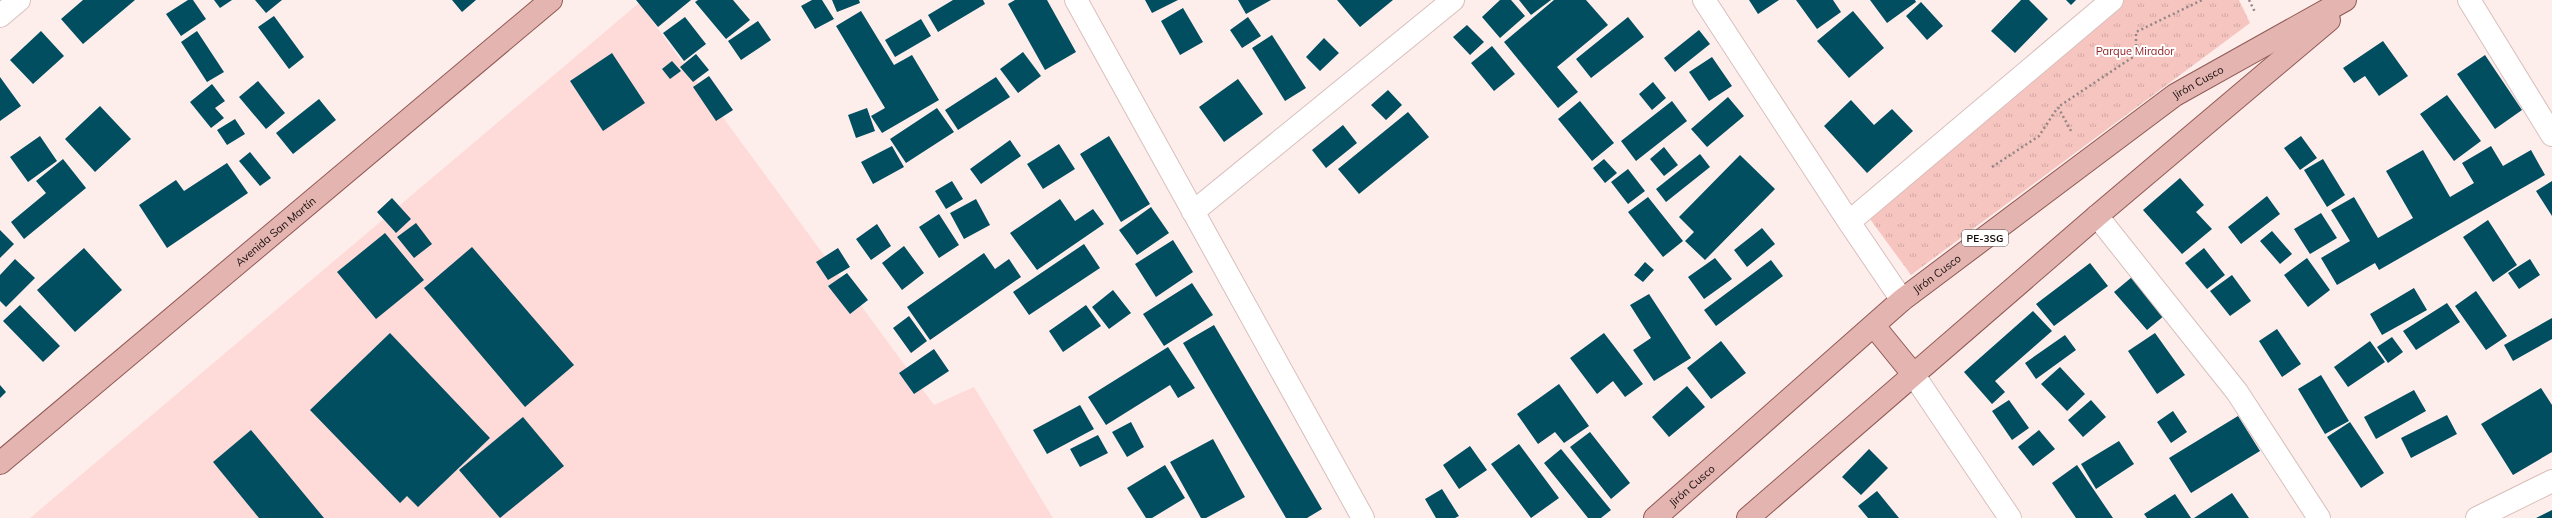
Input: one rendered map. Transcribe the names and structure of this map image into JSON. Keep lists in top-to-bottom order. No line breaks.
{"streets":{"main road":["Jirón Cusco","Avenida San Martín","PE-3SG"]},"parks":["Parque Mirador"]}
